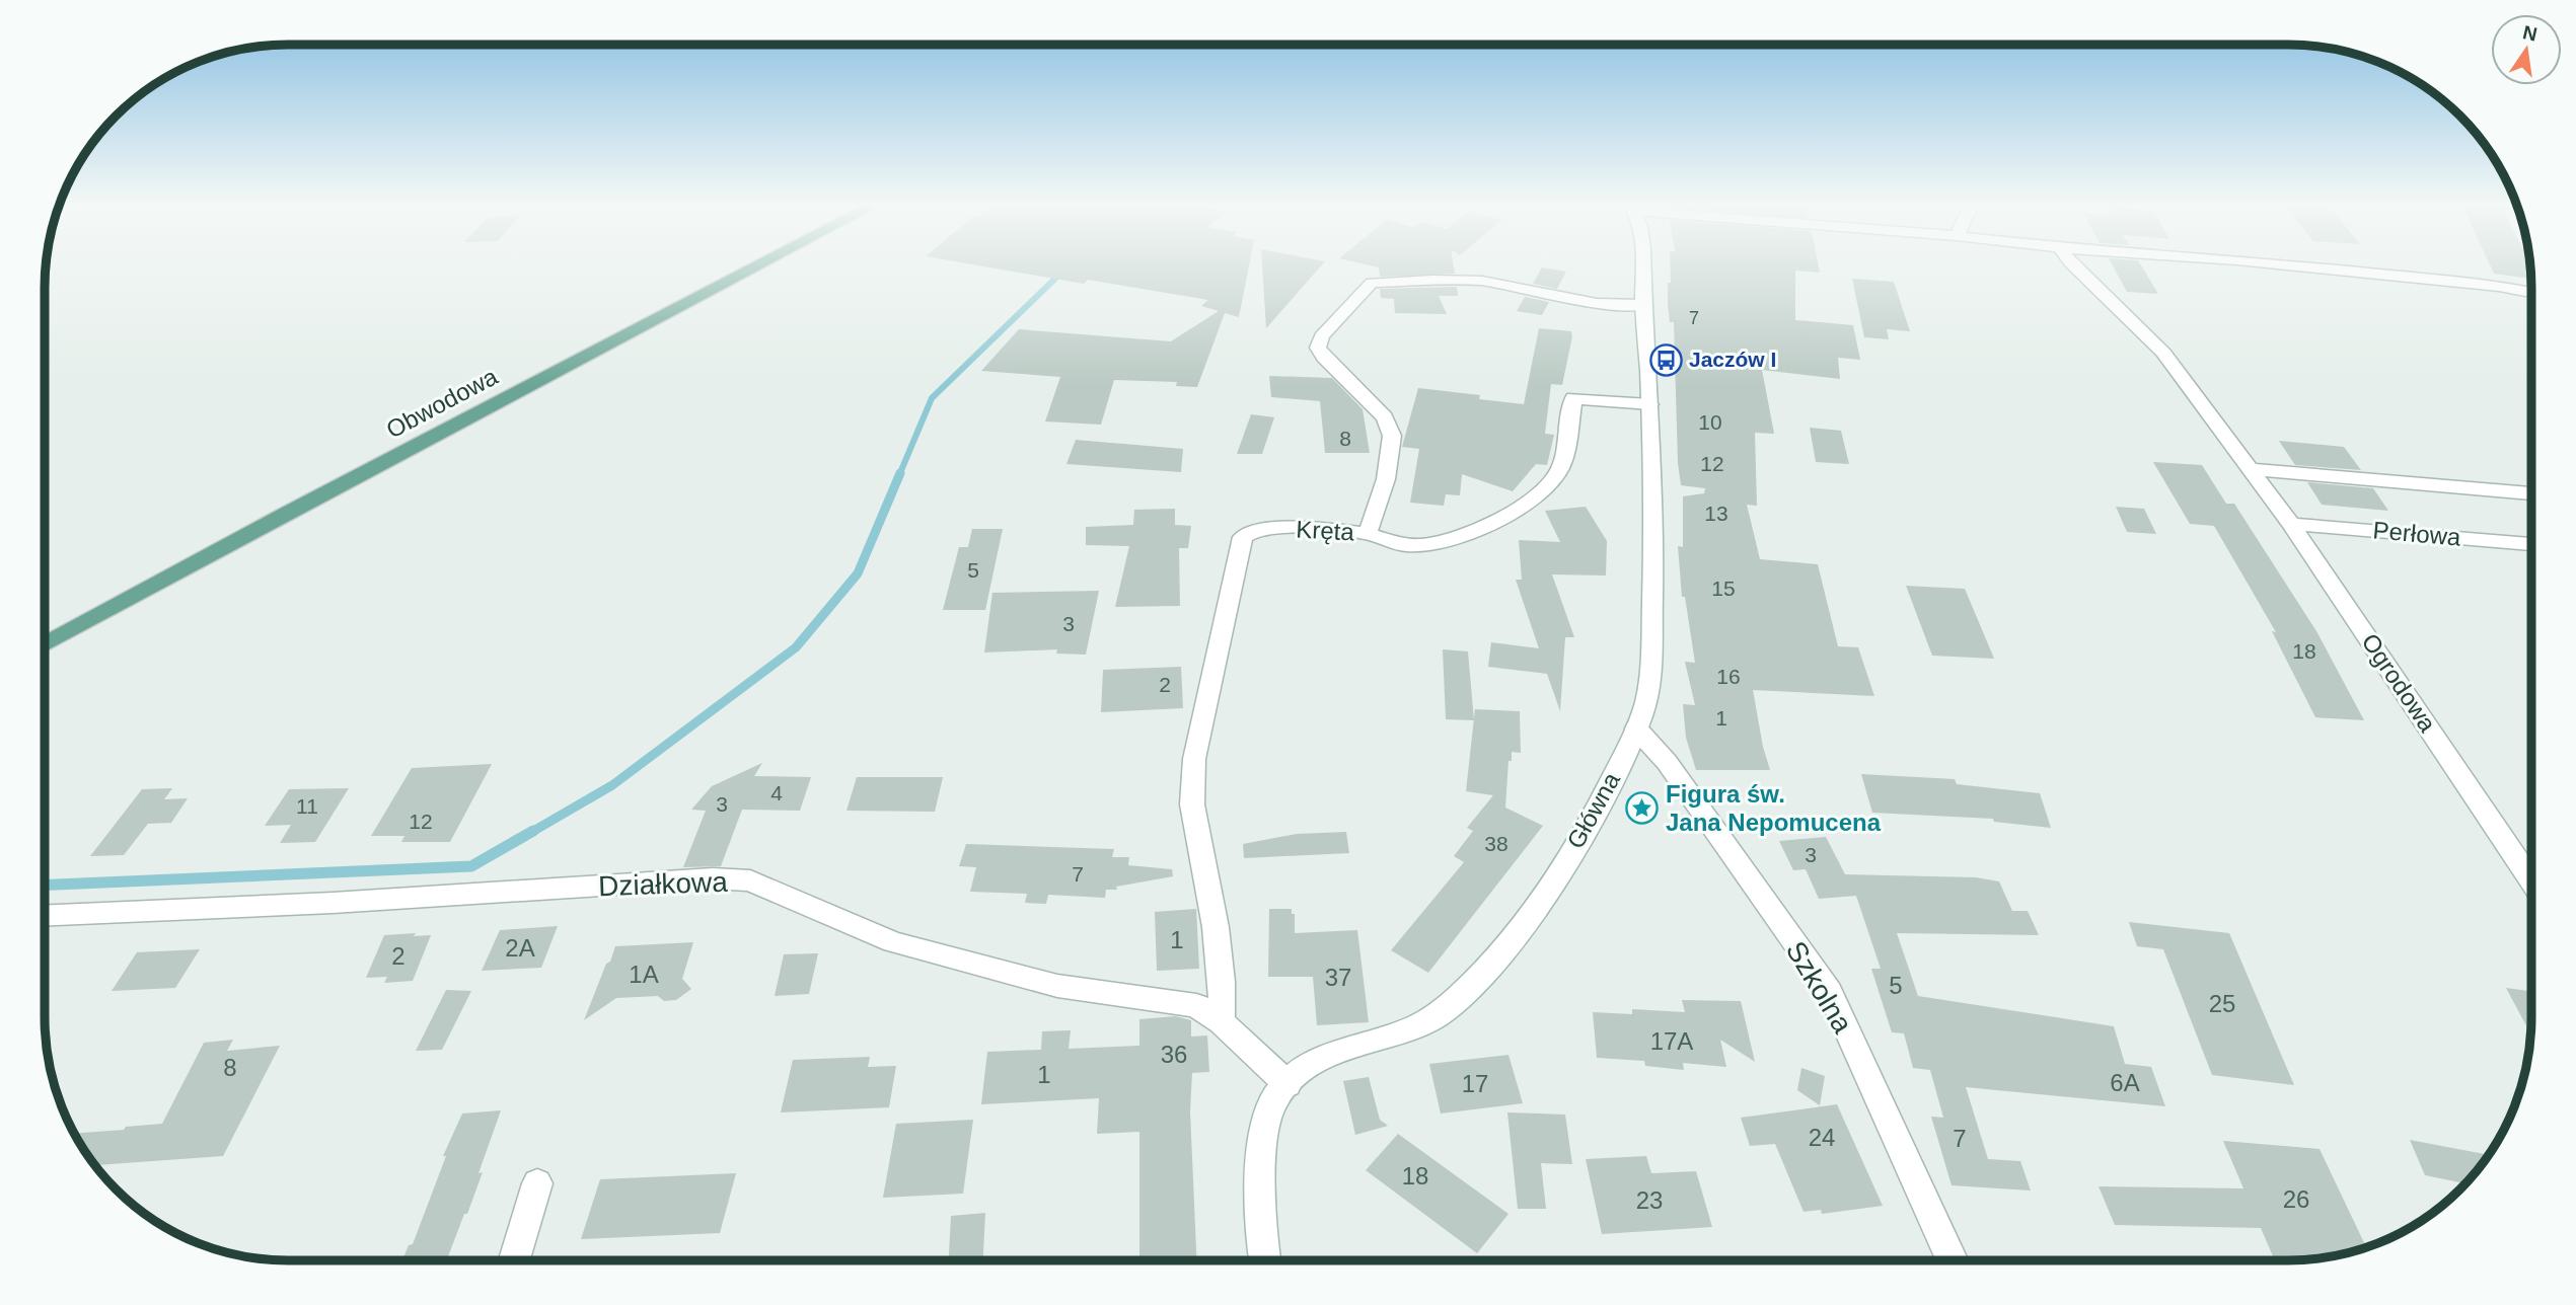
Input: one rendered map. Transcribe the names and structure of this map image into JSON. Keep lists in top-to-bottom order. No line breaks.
{"streets":{"main road":["Obwodowa"],"street":["Kręta","Perłowa","Ogrodowa","Główna","Działkowa","Szkolna"]},"crossings":[["Kręta","Główna"],["Kręta","Działkowa"],["Perłowa","Ogrodowa"],["Główna","Działkowa"],["Główna","Szkolna"]],"places":{"bus stop":["Jaczów I"],"place":["Figura św. Jana Nepomucena"]},"house_numbers":["7","10","8","12","13","5","15","3","18","16","2","1","4","3","11","12","38","3","7","1","2A","2","1A","37","5","25","17A","36","8","1","6A","17","24","7","18","26","23"],"north":"top"}
